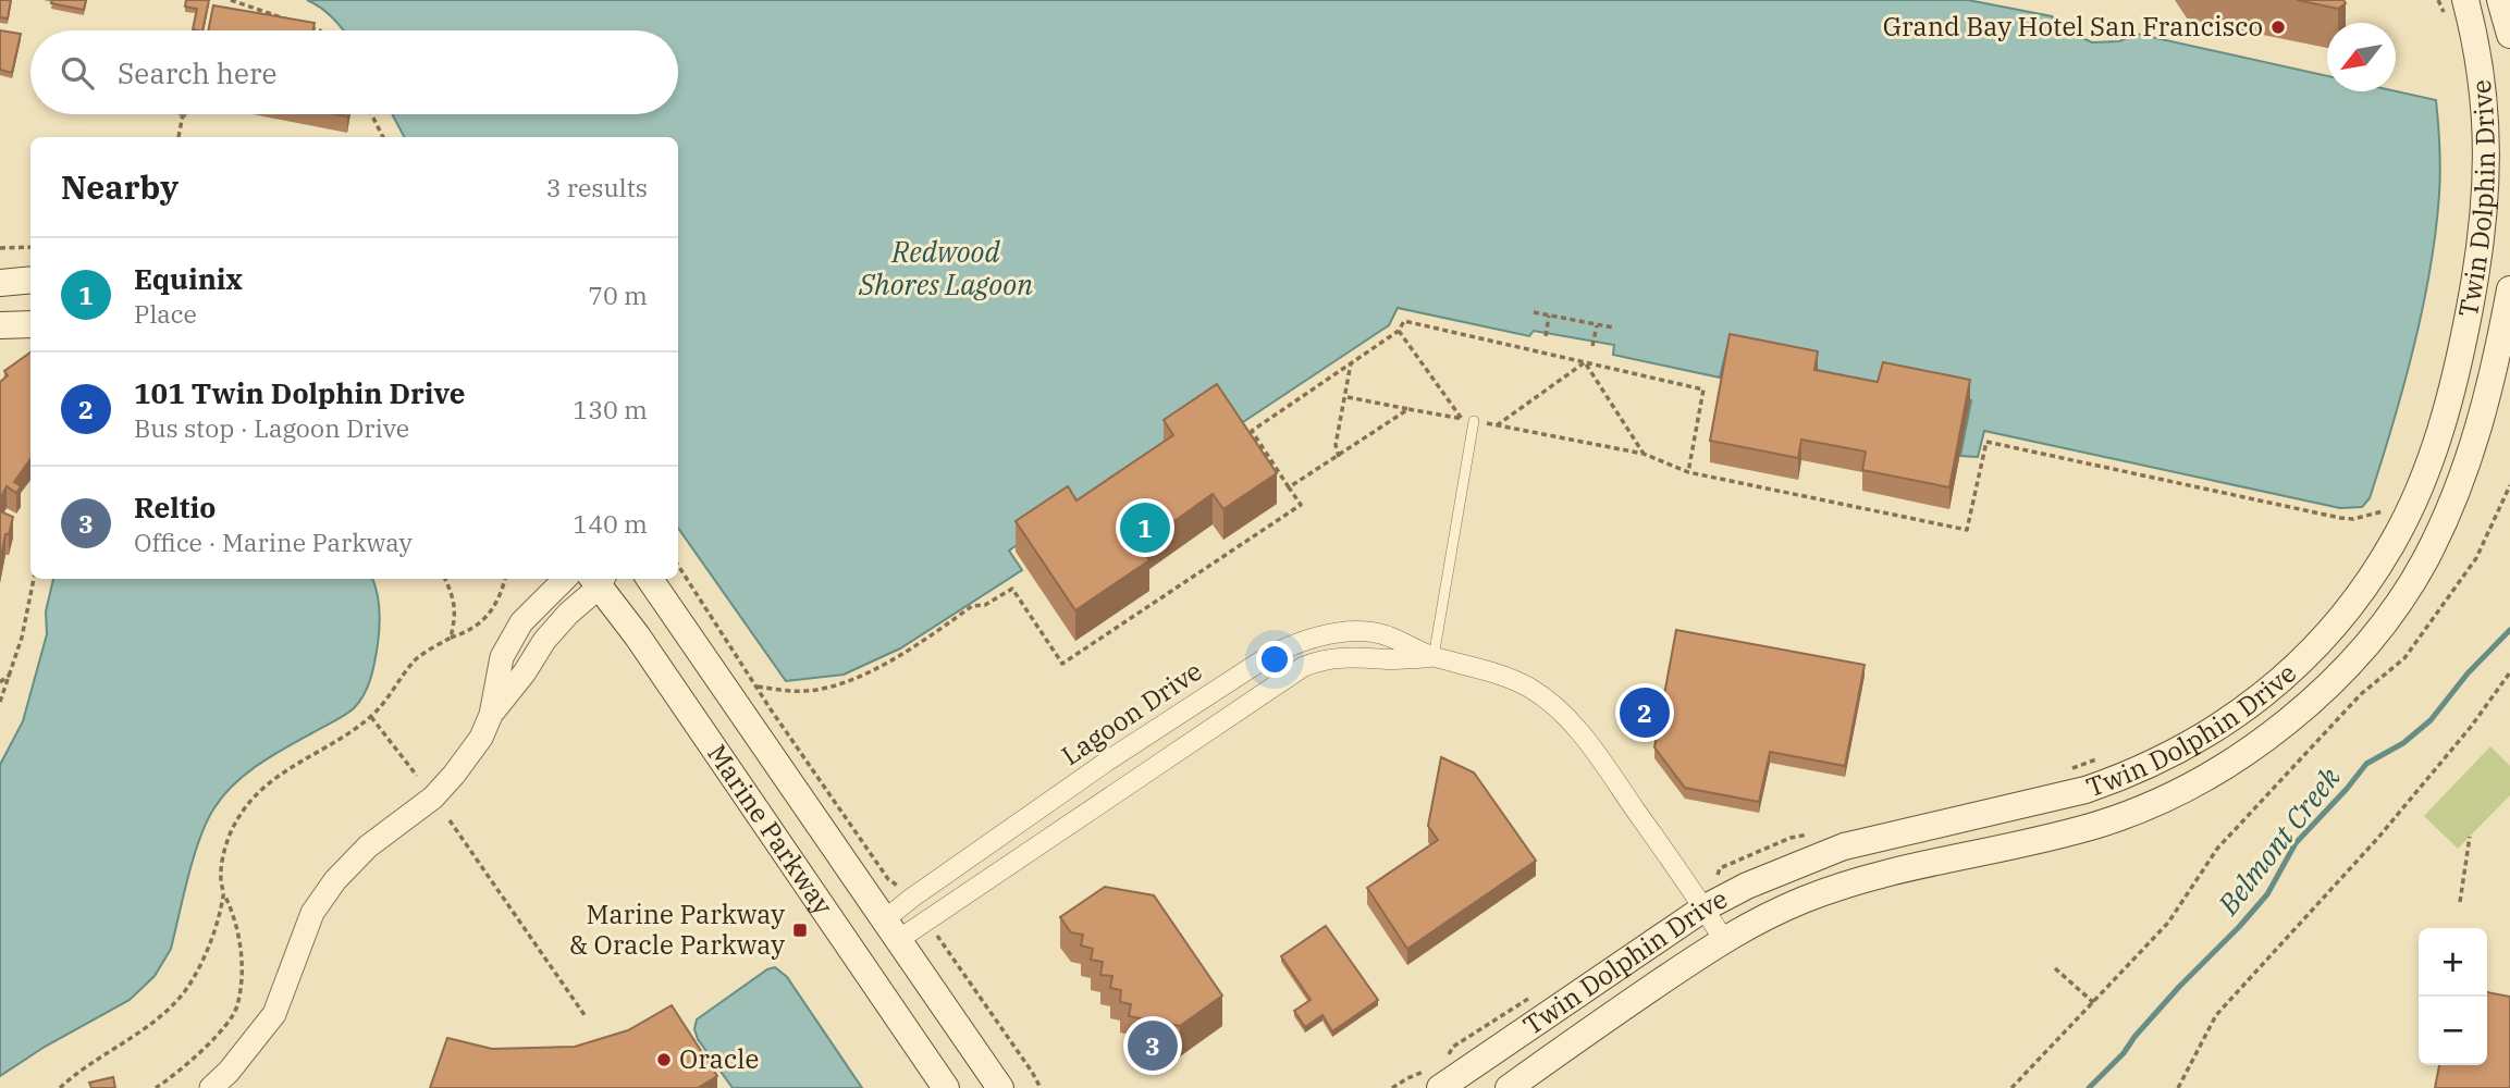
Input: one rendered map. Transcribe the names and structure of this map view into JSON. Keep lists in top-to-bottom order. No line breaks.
{"streets":{"main road":["Twin Dolphin Drive","Marine Parkway"],"street":["Lagoon Drive"]},"crossings":[["Twin Dolphin Drive","Lagoon Drive"],["Lagoon Drive","Marine Parkway"]],"water":["Redwood Shores Lagoon","Belmont Creek"],"places":{"other":["Grand Bay Hotel San Francisco","Oracle"],"transit":["Marine Parkway & Oracle Parkway"]},"north":"bottom left","page":{"search":"Search here","heading":["Nearby","3 results"],"list":[{"mark":"1","name":"Equinix","note":"Place","value":"70 m"},{"mark":"2","name":"101 Twin Dolphin Drive","note":"Bus stop · Lagoon Drive","value":"130 m"},{"mark":"3","name":"Reltio","note":"Office · Marine Parkway","value":"140 m"}],"pins":["1","2","3"],"map_buttons":["+","−"]}}
